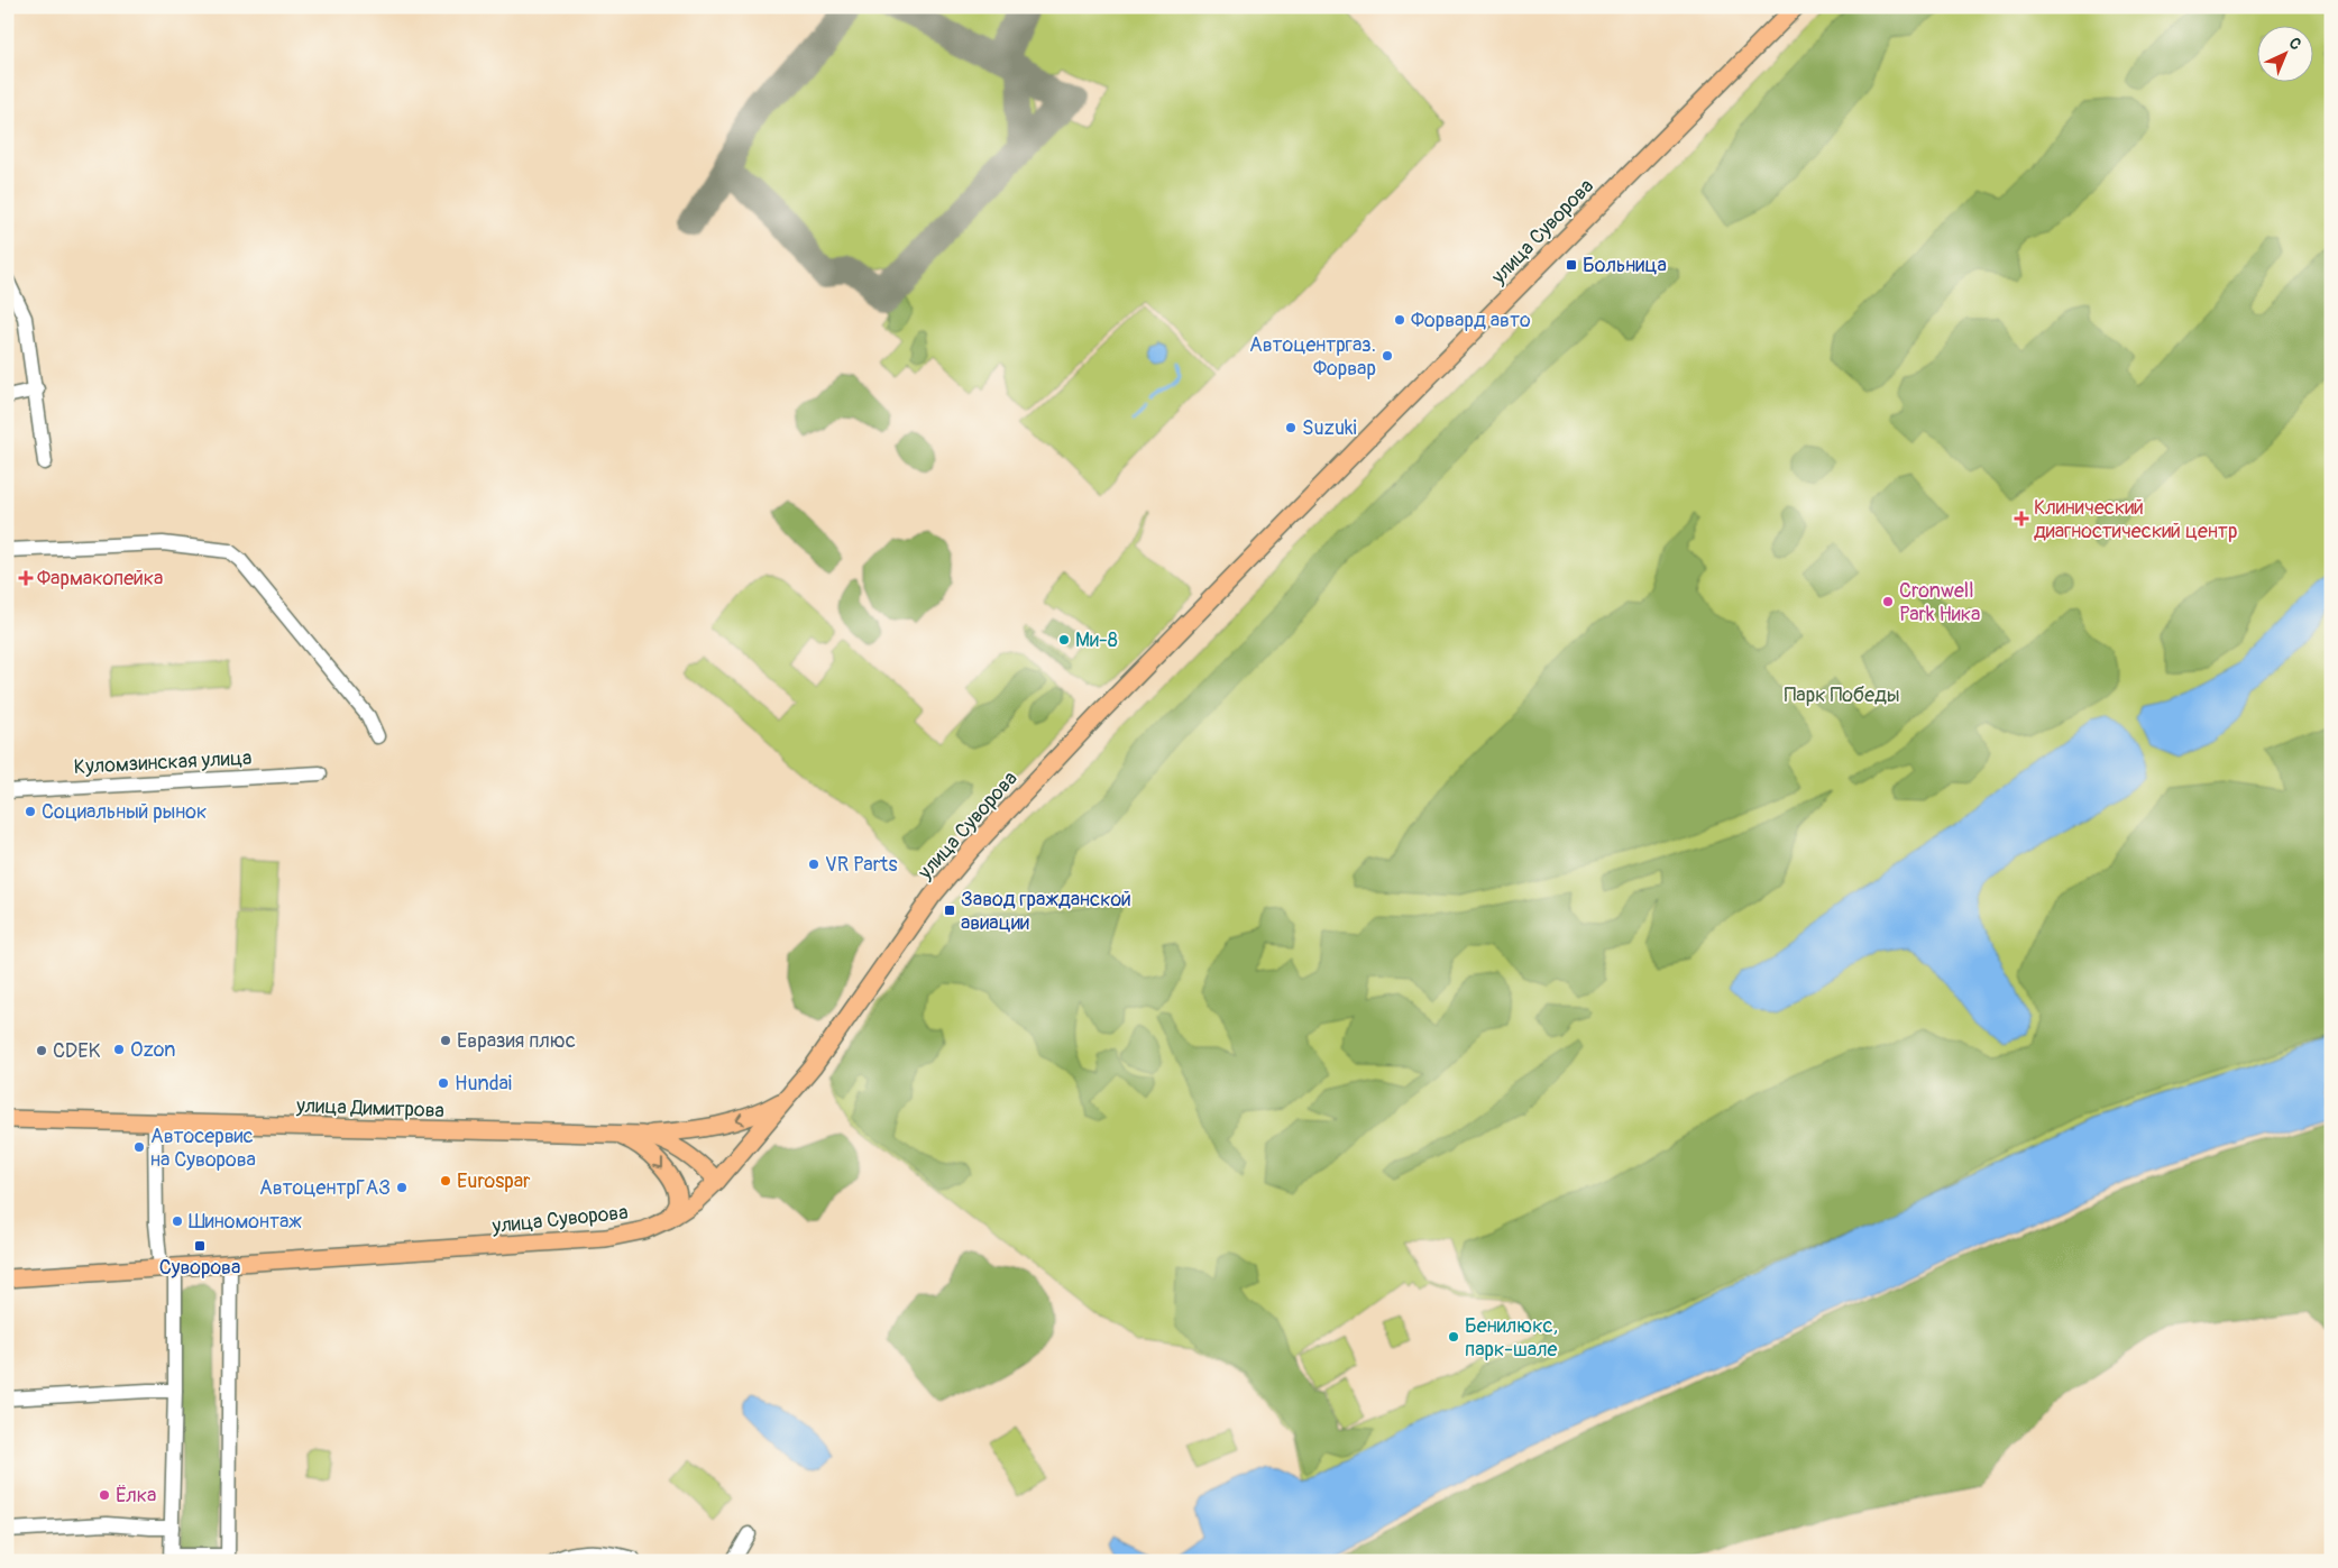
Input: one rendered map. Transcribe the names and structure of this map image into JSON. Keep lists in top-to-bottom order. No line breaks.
{"streets":{"main road":["улица Суворова","улица Димитрова"],"street":["Куломзинская улица"]},"crossings":[["улица Суворова","улица Димитрова"]],"parks":["Парк Победы"],"places":{"transit":["Больница","Завод гражданской авиации","Суворова"],"other":["Форвард авто","Автоцентргаз. Форвар","Suzuki","Cronwell Park Ника","Ми-8","Социальный рынок","VR Parts","Евразия плюс","Ozon","CDEK","Hundai","Автосервис на Суворова","Eurospar","АвтоцентрГАЗ","Шиномонтаж","Бенилюкс, парк-шале","Ёлка"],"health":["Клинический диагностический центр","Фармакопейка"]},"north":"top right"}
